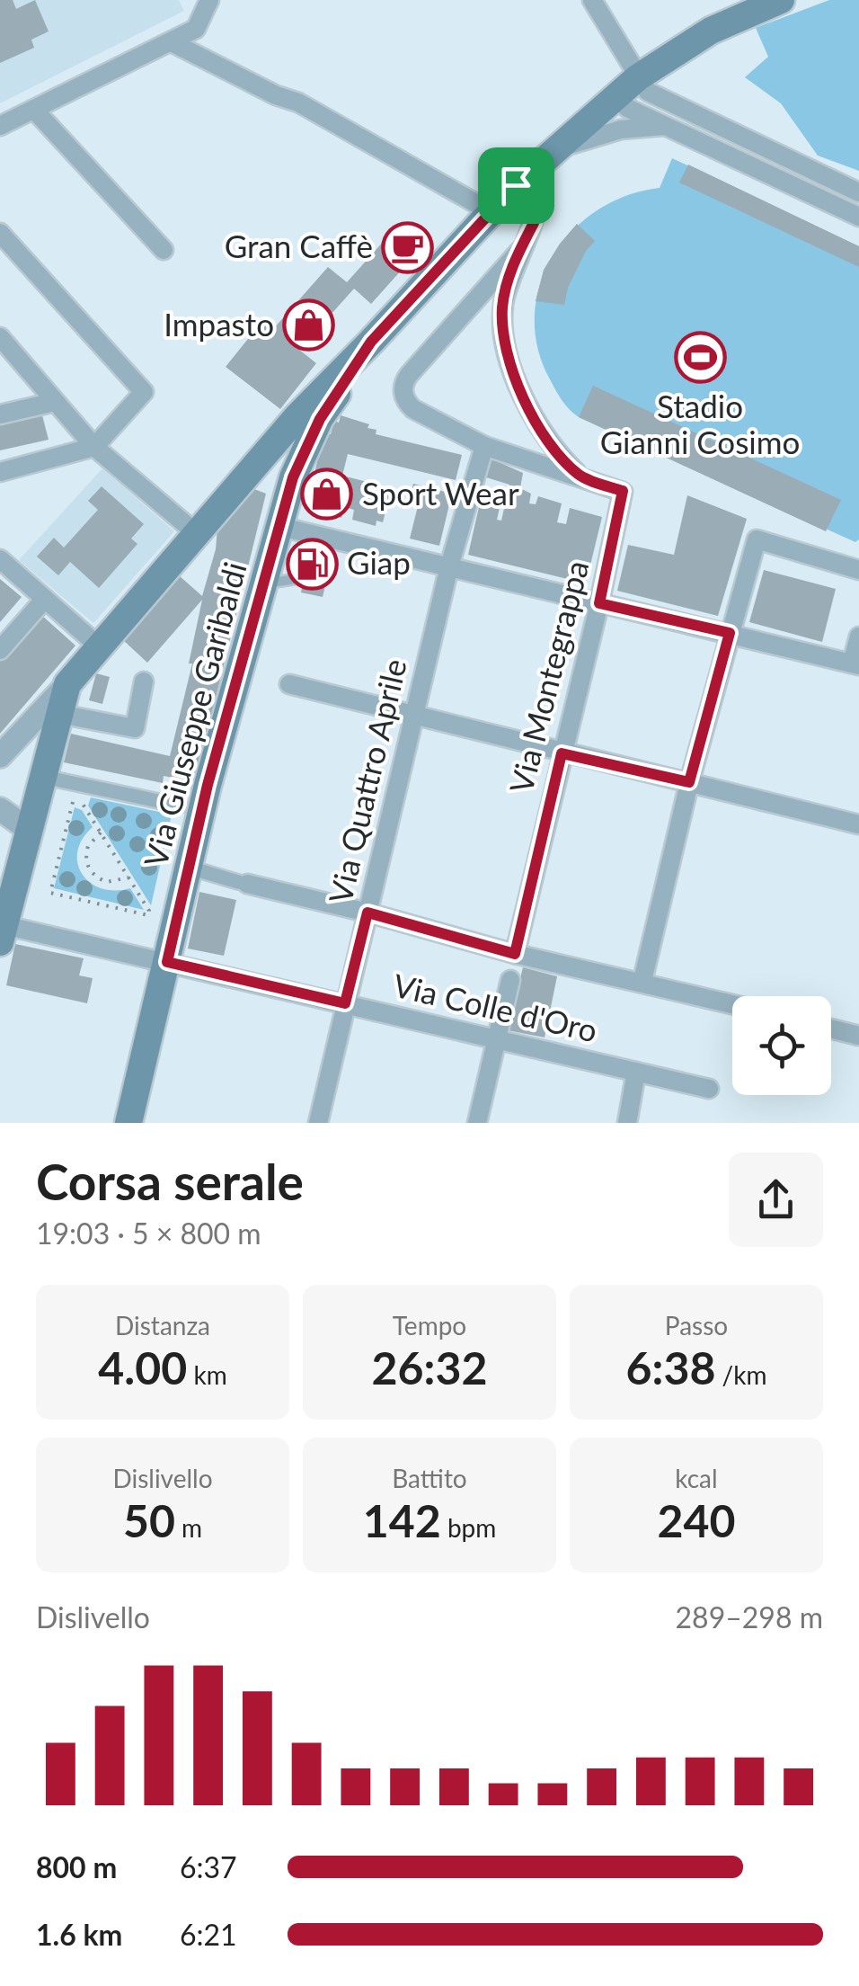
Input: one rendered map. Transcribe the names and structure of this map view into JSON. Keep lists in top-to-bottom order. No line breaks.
{"streets":{"main road":["Via Giuseppe Garibaldi"],"street":["Via Montegrappa","Via Quattro Aprile","Via Colle d'Oro"]},"crossings":[["Via Giuseppe Garibaldi","Via Colle d'Oro"],["Via Quattro Aprile","Via Colle d'Oro"]],"places":{"cafe":["Gran Caffè"],"shop":["Impasto","Sport Wear"],"sports":["Stadio Gianni Cosimo"],"fuel station":["Giap"]},"page":{"heading":["Corsa serale","19:03 · 5 × 800 m"],"stats":[["Distanza","4.00 km"],["Tempo","26:32"],["Passo","6:38 /km"],["Dislivello","50 m"],["Battito","142 bpm"],["kcal","240"]],"chart":["Dislivello","289–298 m"],"list":[{"name":"800 m","note":"6:37"},{"name":"1.6 km","note":"6:21"}]}}
